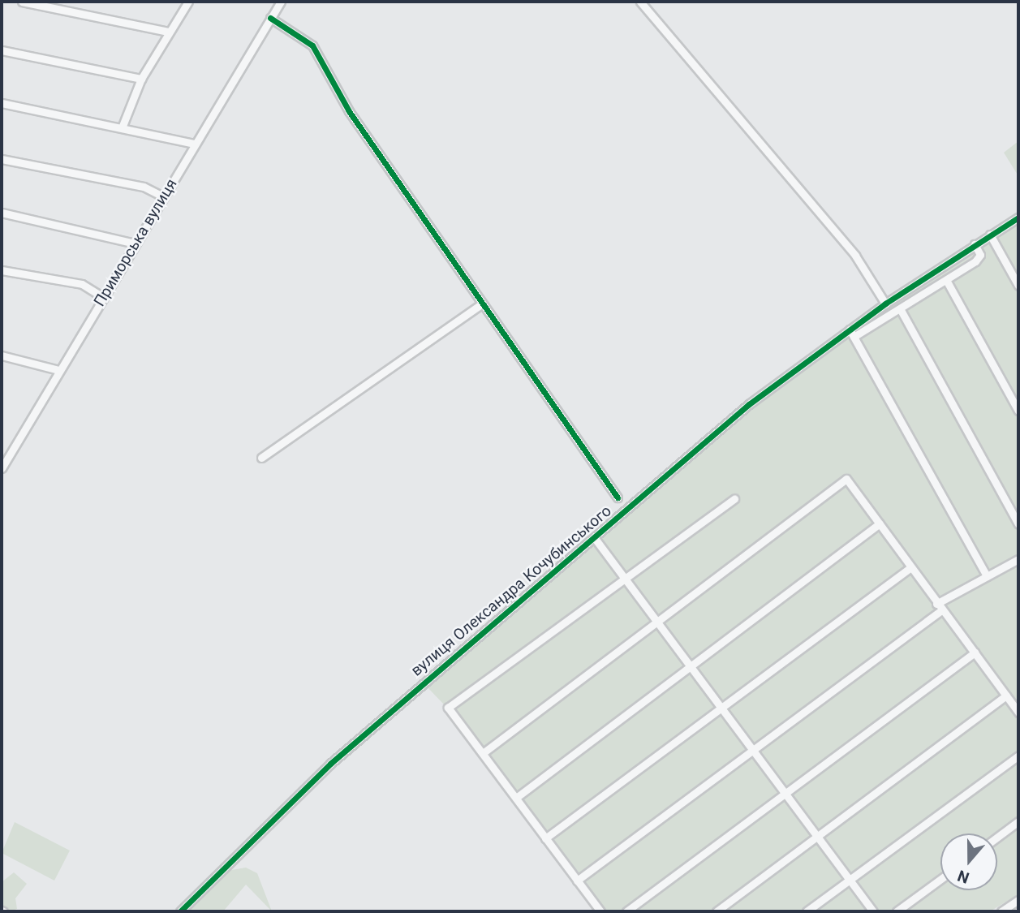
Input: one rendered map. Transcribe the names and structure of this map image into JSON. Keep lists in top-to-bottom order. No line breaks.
{"streets":{"street":["Приморська вулиця","вулиця Олександра Кочубинського"]},"north":"bottom"}
